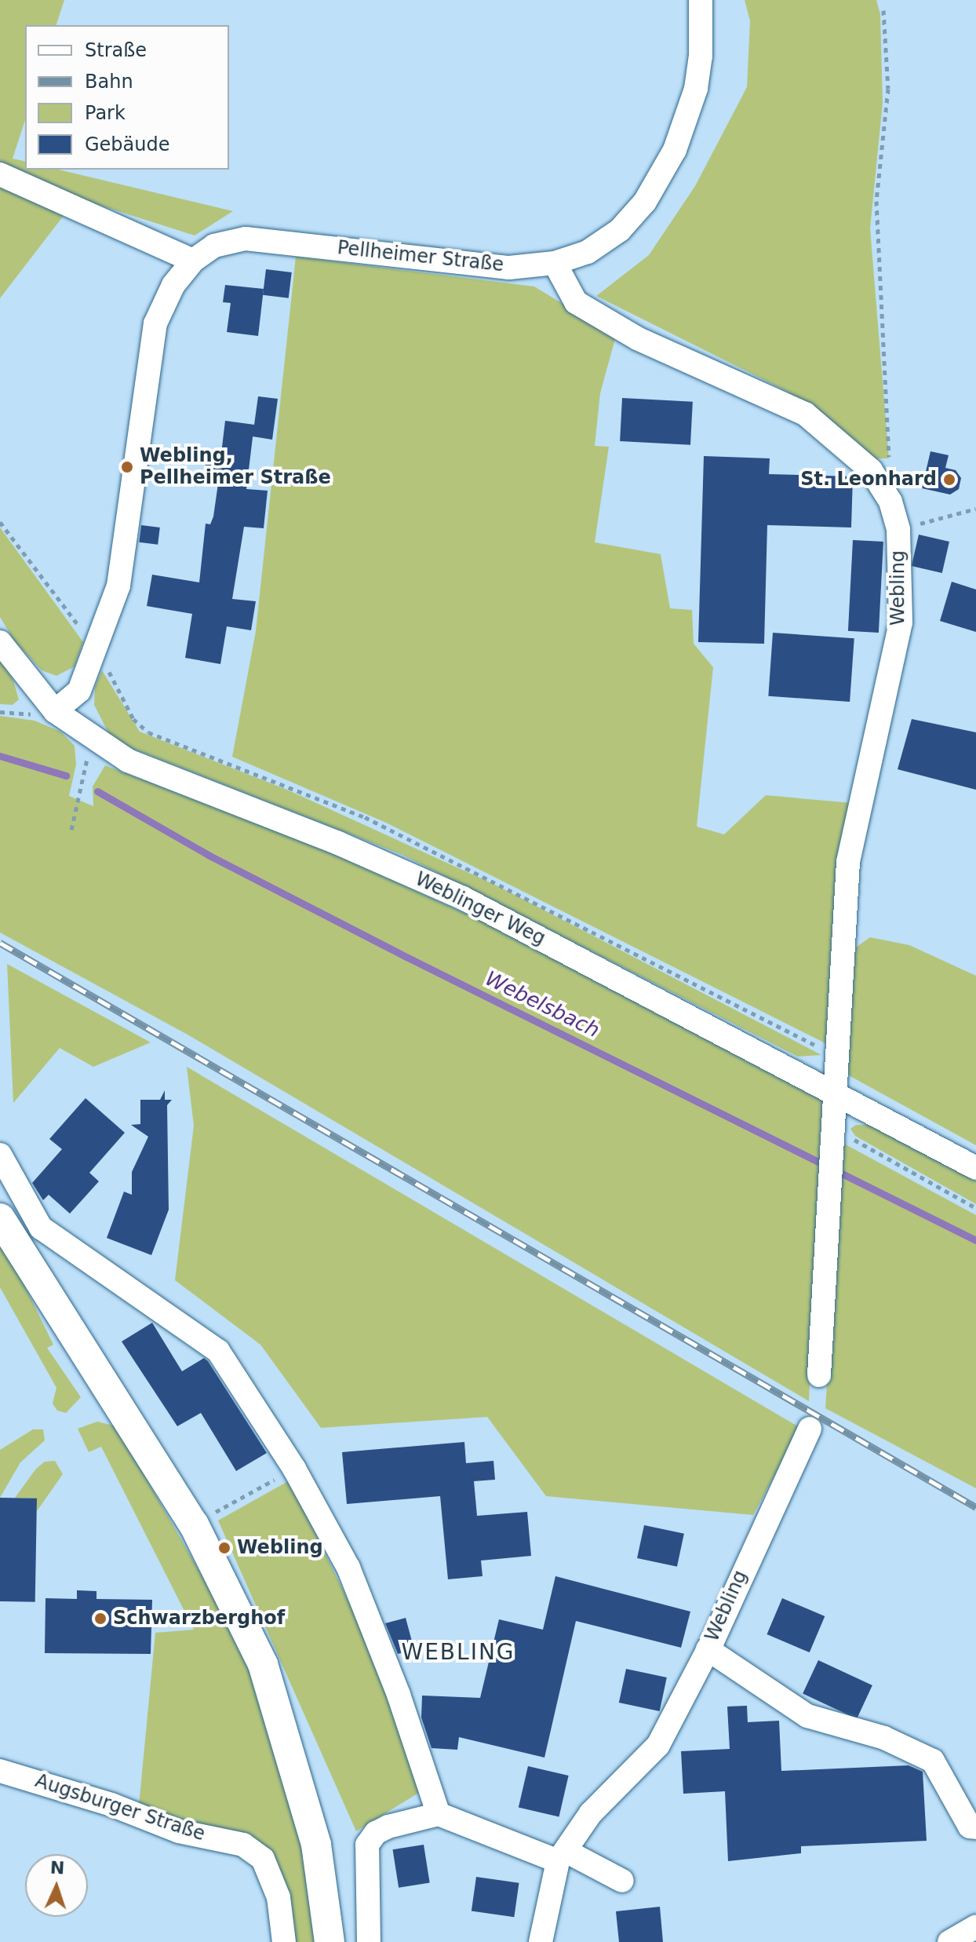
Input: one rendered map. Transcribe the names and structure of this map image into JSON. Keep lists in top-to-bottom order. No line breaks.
{"streets":{"street":["Pellheimer Straße","Webling","Weblinger Weg","Augsburger Straße"]},"crossings":[["Pellheimer Straße","Webling"],["Pellheimer Straße","Weblinger Weg"],["Webling","Weblinger Weg"]],"districts":["WEBLING"],"water":["Webelsbach"],"places":["Webling, Pellheimer Straße","St. Leonhard","Webling","Schwarzberghof"],"legend":["Straße","Bahn","Park","Gebäude"],"north":"top"}
